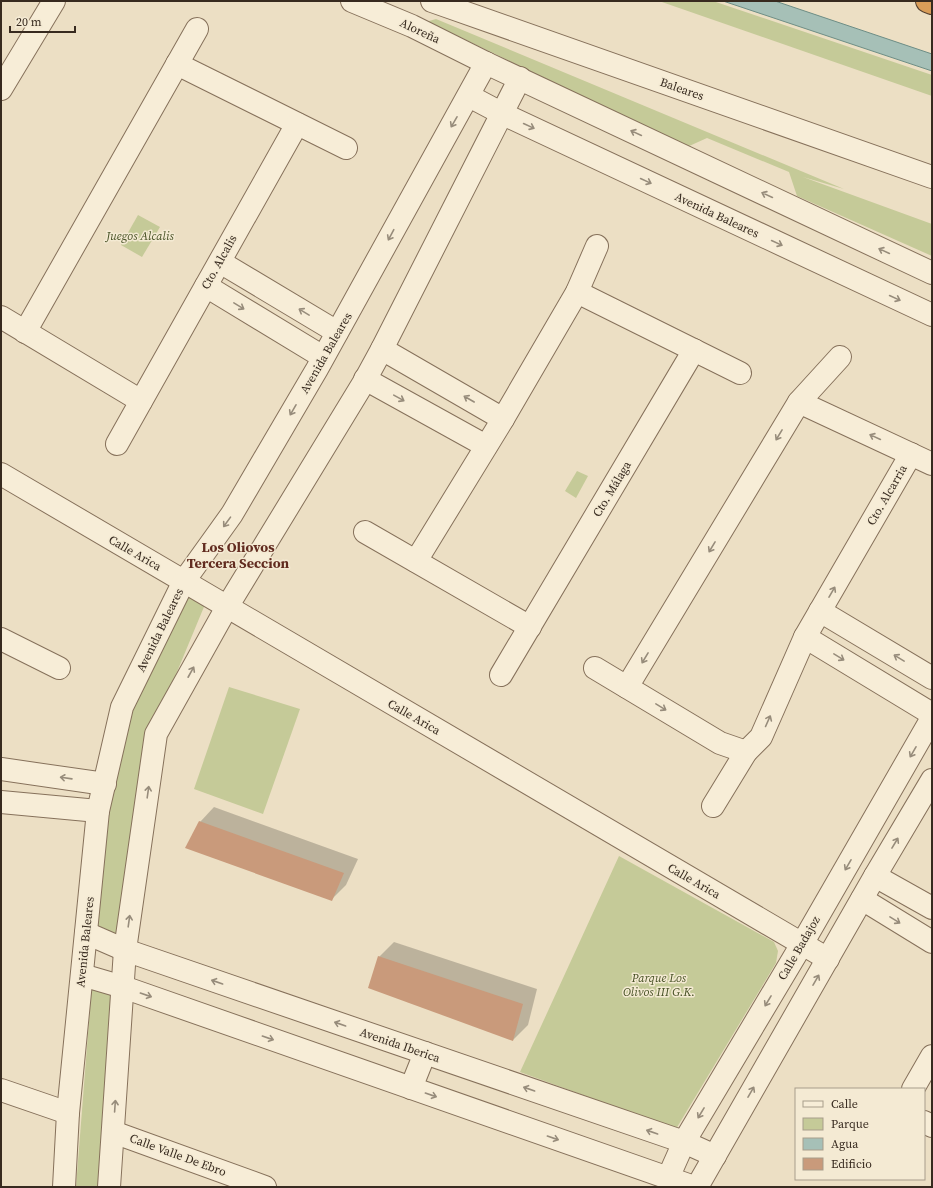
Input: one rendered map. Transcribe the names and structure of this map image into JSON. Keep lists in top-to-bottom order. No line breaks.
{"streets":{"street":["Aloreña","Baleares","Avenida Baleares","Cto. Alcalis","Cto. Málaga","Cto. Alcarria","Calle Arica","Calle Badajoz","Avenida Iberica","Calle Valle De Ebro"]},"crossings":[["Aloreña","Avenida Baleares"],["Avenida Baleares","Calle Arica"],["Avenida Baleares","Avenida Iberica"],["Calle Arica","Calle Badajoz"],["Calle Badajoz","Avenida Iberica"]],"districts":["Los Oliovos Tercera Seccion"],"parks":["Juegos Alcalis","Parque Los Olivos III G.K."],"legend":["Calle","Parque","Agua","Edificio"],"scale_bar":"20 m"}
